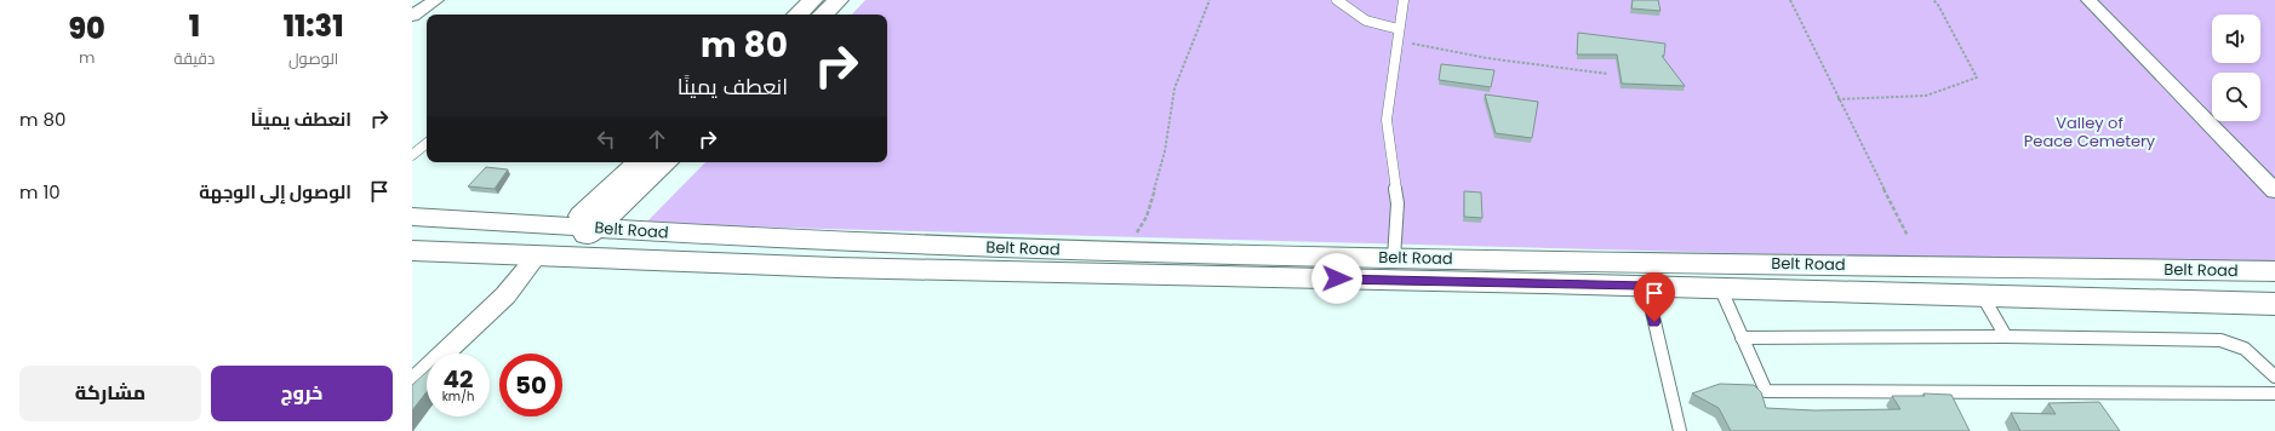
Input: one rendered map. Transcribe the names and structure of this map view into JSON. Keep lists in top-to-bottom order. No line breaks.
{"streets":{"main road":["Belt Road"]},"parks":["Valley of Peace Cemetery"],"page":{"eta":["11:31","الوصول","1","دقيقة","90","m"],"turn":["80 m","انعطف يمينًا"],"list":[{"name":"انعطف يمينًا","value":"80 m"},{"name":"الوصول إلى الوجهة","value":"10 m"}],"speed":"42 km/h","limit":"50","buttons":["خروج","مشاركة"]}}
